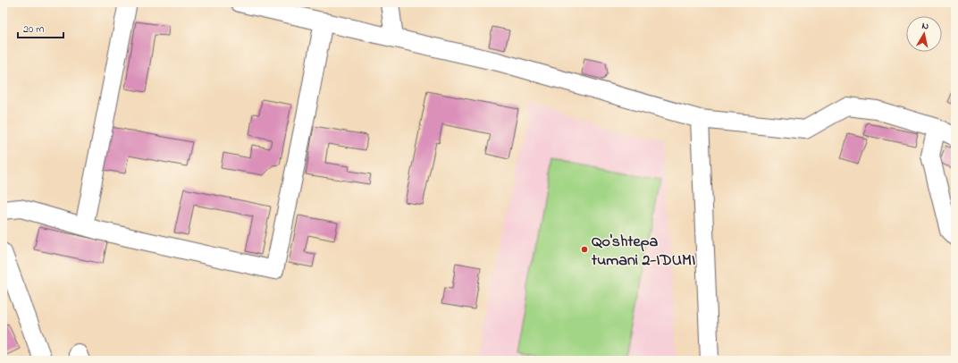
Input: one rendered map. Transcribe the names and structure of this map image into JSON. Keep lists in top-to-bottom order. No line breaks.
{"places":["Qo'shtepa tumani 2-IDUMI"],"scale_bar":"20 m","north":"top"}
